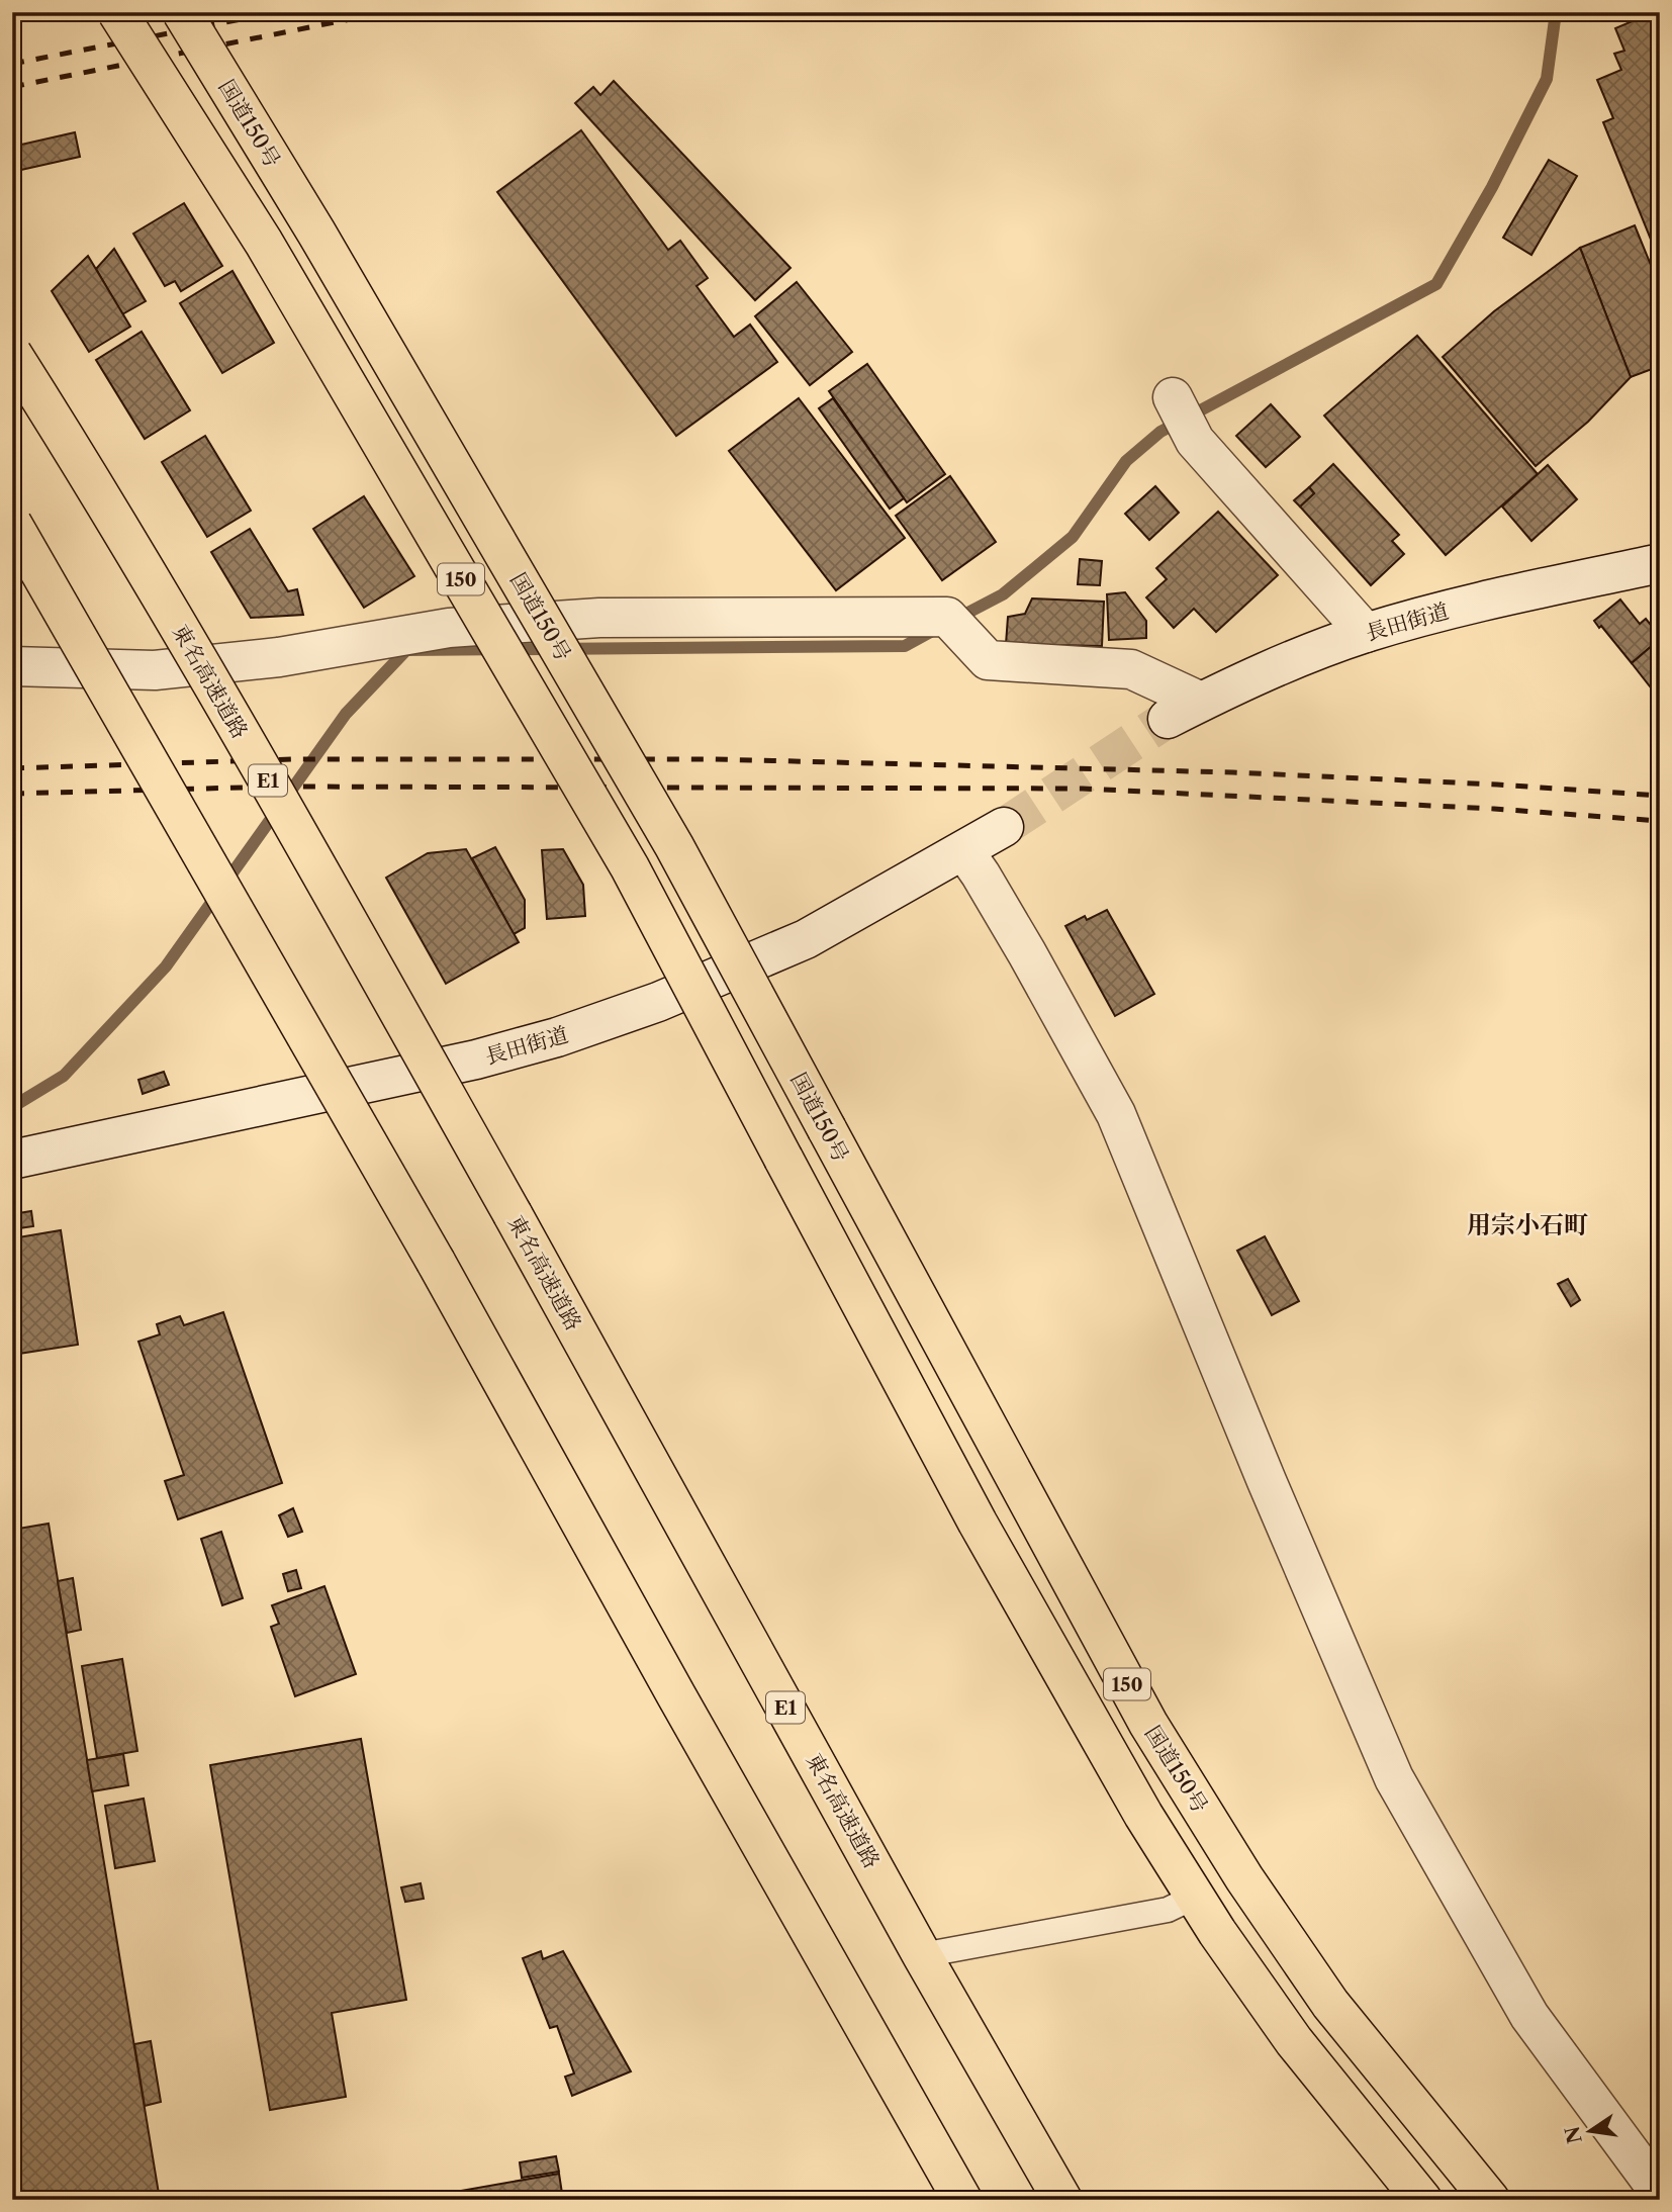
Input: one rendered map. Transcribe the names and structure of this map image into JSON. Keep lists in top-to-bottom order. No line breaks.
{"streets":{"highway":["国道150号","150","東名高速道路","E1"],"street":["長田街道"]},"districts":["用宗小石町"],"north":"left"}
